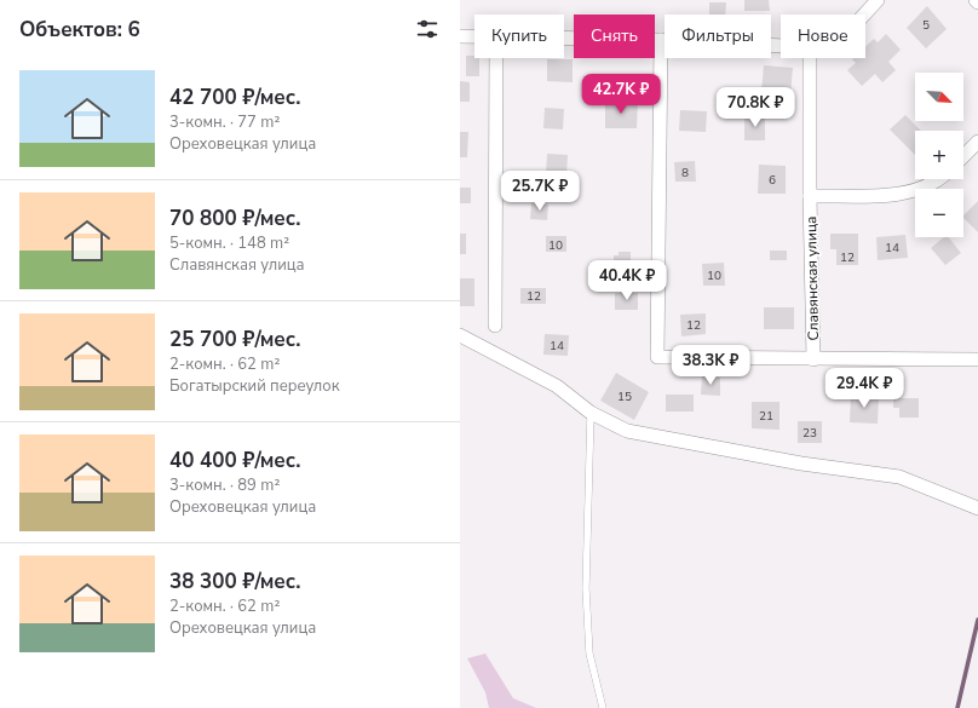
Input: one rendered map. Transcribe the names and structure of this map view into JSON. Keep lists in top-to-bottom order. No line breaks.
{"streets":{"street":["Славянская улица"]},"house_numbers":["5","8","6","10","14","12","10","12","12","14","15","21","23"],"north":"bottom right","page":{"heading":"Объектов: 6","chip":["Купить","Снять","Фильтры","Новое"],"list":[{"name":"42 700 ₽/мес.","note":"3-комн. · 77 m² · Ореховецкая улица"},{"name":"70 800 ₽/мес.","note":"5-комн. · 148 m² · Славянская улица"},{"name":"25 700 ₽/мес.","note":"2-комн. · 62 m² · Богатырский переулок"},{"name":"40 400 ₽/мес.","note":"3-комн. · 89 m² · Ореховецкая улица"},{"name":"38 300 ₽/мес.","note":"2-комн. · 62 m² · Ореховецкая улица"}],"map_buttons":["+","−"],"price":["42.7K ₽","70.8K ₽","25.7K ₽","40.4K ₽","38.3K ₽","29.4K ₽"]}}
